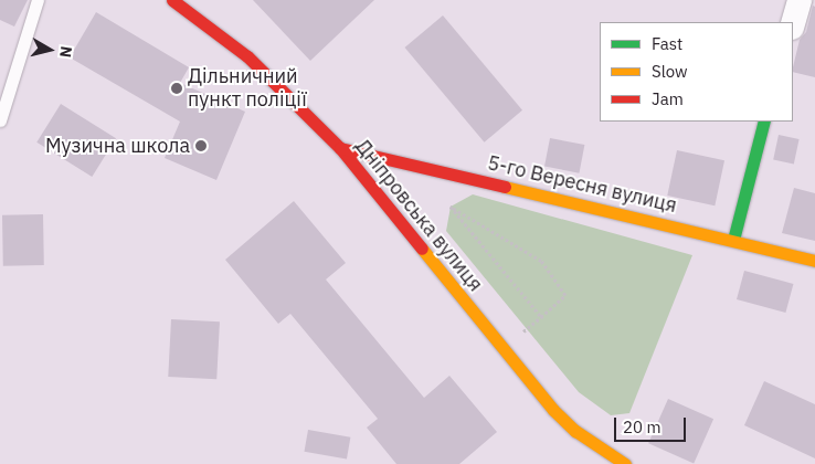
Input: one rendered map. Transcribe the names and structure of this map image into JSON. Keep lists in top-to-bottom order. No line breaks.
{"streets":{"main road":["5-го Вересня вулиця","Дніпровська вулиця"]},"crossings":[["5-го Вересня вулиця","Дніпровська вулиця"]],"places":["Дільничний пункт поліції","Музична школа"],"legend":["Fast","Slow","Jam"],"scale_bar":"20 m","north":"right"}
